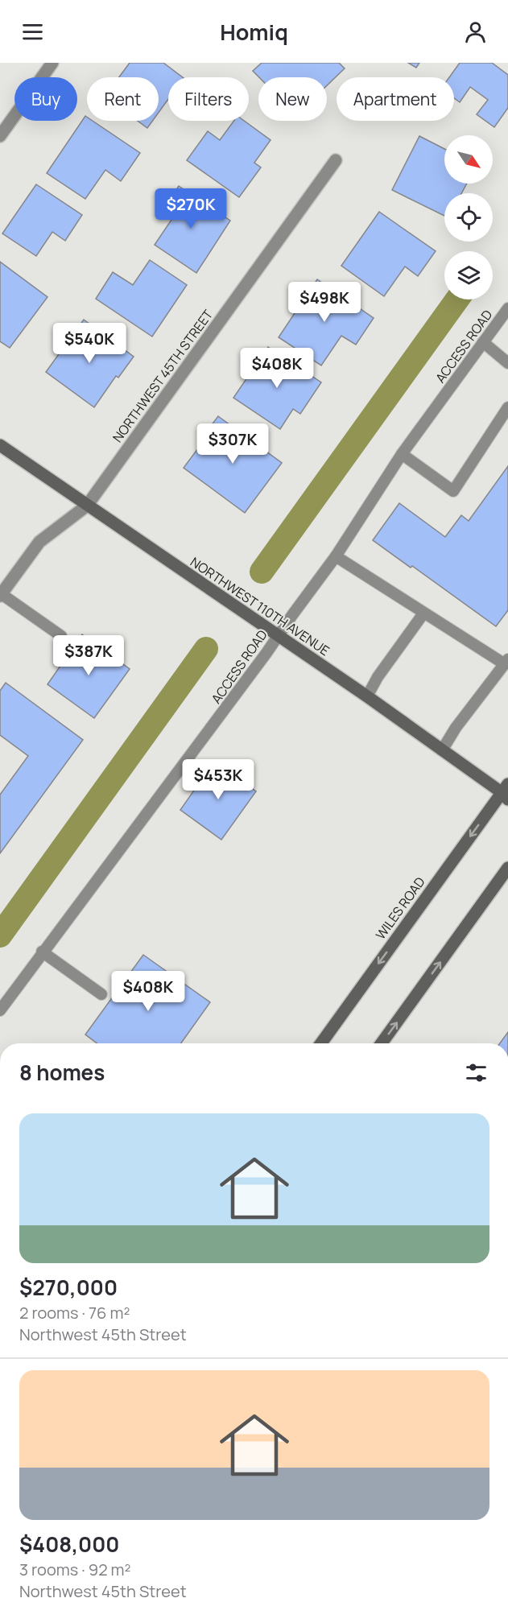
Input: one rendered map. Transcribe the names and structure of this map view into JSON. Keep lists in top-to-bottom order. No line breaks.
{"streets":{"street":["NORTHWEST 45TH STREET","NORTHWEST 110TH AVENUE","WILES ROAD"],"lane":["ACCESS ROAD"]},"crossings":[["ACCESS ROAD","NORTHWEST 110TH AVENUE"],["NORTHWEST 45TH STREET","NORTHWEST 110TH AVENUE"],["NORTHWEST 110TH AVENUE","WILES ROAD"]],"north":"bottom right","page":{"header":"Homiq","chip":["Buy","Rent","Filters","New","Apartment"],"price":["$270K","$498K","$540K","$408K","$307K","$387K","$453K","$408K"],"heading":"8 homes","list":[{"name":"$270,000","note":"2 rooms · 76 m² · Northwest 45th Street"},{"name":"$408,000","note":"3 rooms · 92 m² · Northwest 45th Street"}]}}
